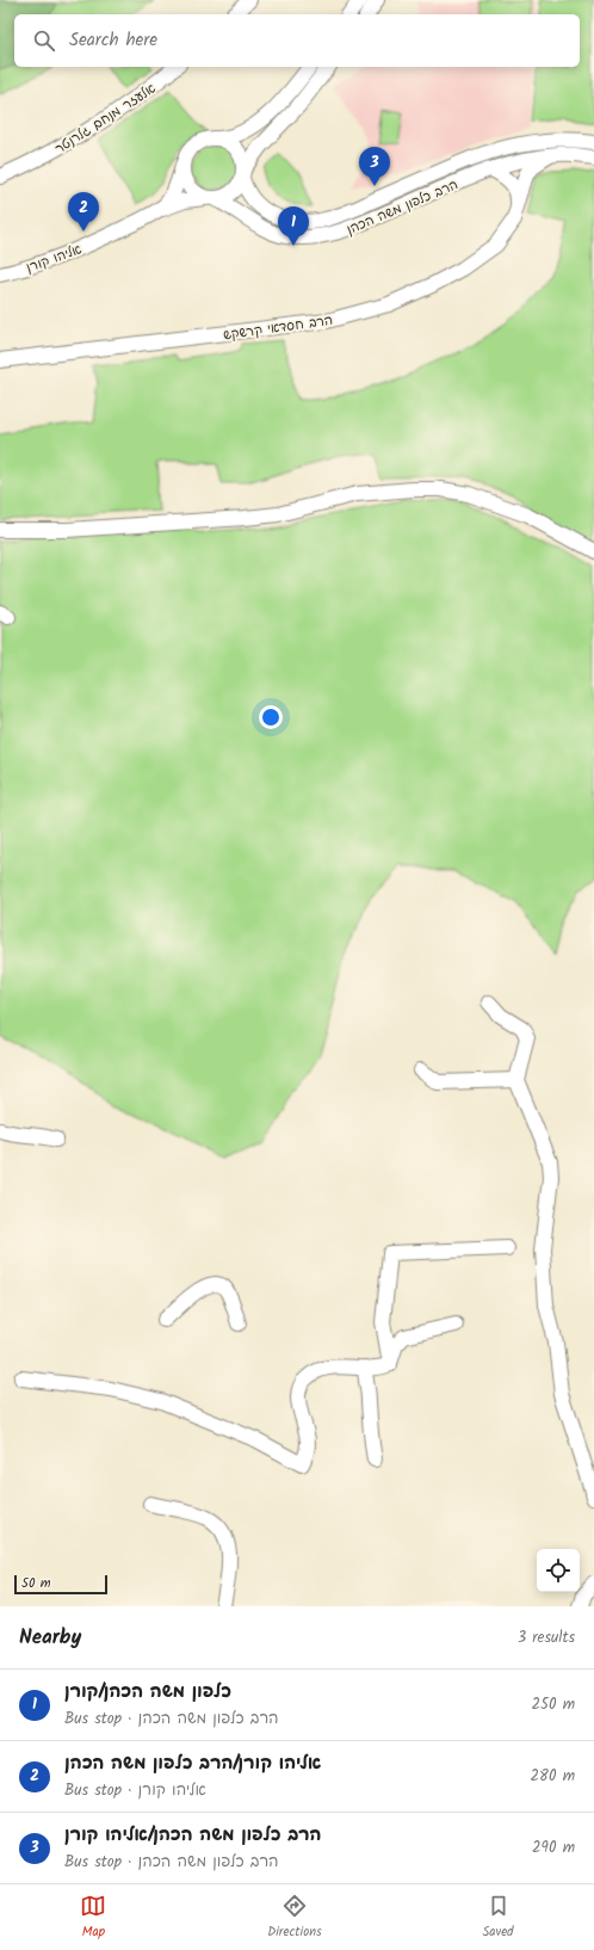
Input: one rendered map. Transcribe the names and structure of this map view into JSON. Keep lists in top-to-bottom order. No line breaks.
{"streets":{"street":["אלעזר מנחם גלרנטר","הרב כלפון משה הכהן","אליהו קורן","הרב חסדאי קרשקש"]},"crossings":[["הרב כלפון משה הכהן","אליהו קורן"],["הרב כלפון משה הכהן","הרב חסדאי קרשקש"]],"scale_bar":"50 m","page":{"search":"Search here","pins":["3","2","1"],"scale":"50 m","heading":["Nearby","3 results"],"list":[{"mark":"1","name":"כלפון משה הכהן/קורן","note":"Bus stop · הרב כלפון משה הכהן","value":"250 m"},{"mark":"2","name":"אליהו קורן/הרב כלפון משה הכהן","note":"Bus stop · אליהו קורן","value":"280 m"},{"mark":"3","name":"הרב כלפון משה הכהן/אליהו קורן","note":"Bus stop · הרב כלפון משה הכהן","value":"290 m"}],"nav":["Map","Directions","Saved"]}}
